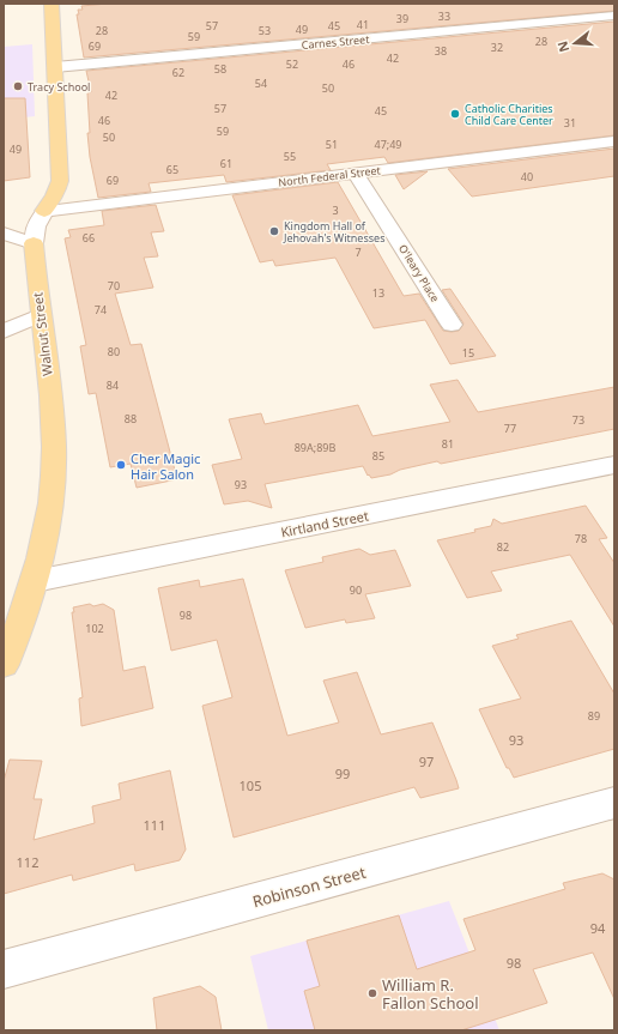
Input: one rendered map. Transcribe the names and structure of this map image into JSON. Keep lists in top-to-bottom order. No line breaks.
{"streets":{"main road":["Walnut Street"],"street":["Carnes Street","North Federal Street","O'leary Place","Kirtland Street","Robinson Street"]},"crossings":[["Carnes Street","Walnut Street"],["North Federal Street","O'leary Place"],["North Federal Street","Walnut Street"],["Walnut Street","Kirtland Street"]],"places":["Tracy School","Catholic Charities Child Care Center","Kingdom Hall of Jehovah's Witnesses","Cher Magic Hair Salon","William R. Fallon School"],"house_numbers":["33","39","41","57","45","49","28","53","59","28","69","32","38","42","52","46","58","62","54","50","42","57","45","46","31","59","50","51","47;49","49","55","61","65","40","69","3","66","7","70","13","74","80","15","84","88","73","77","81","89A;89B","85","93","78","82","90","98","102","89","93","97","99","105","111","112","94","98"],"north":"left"}
